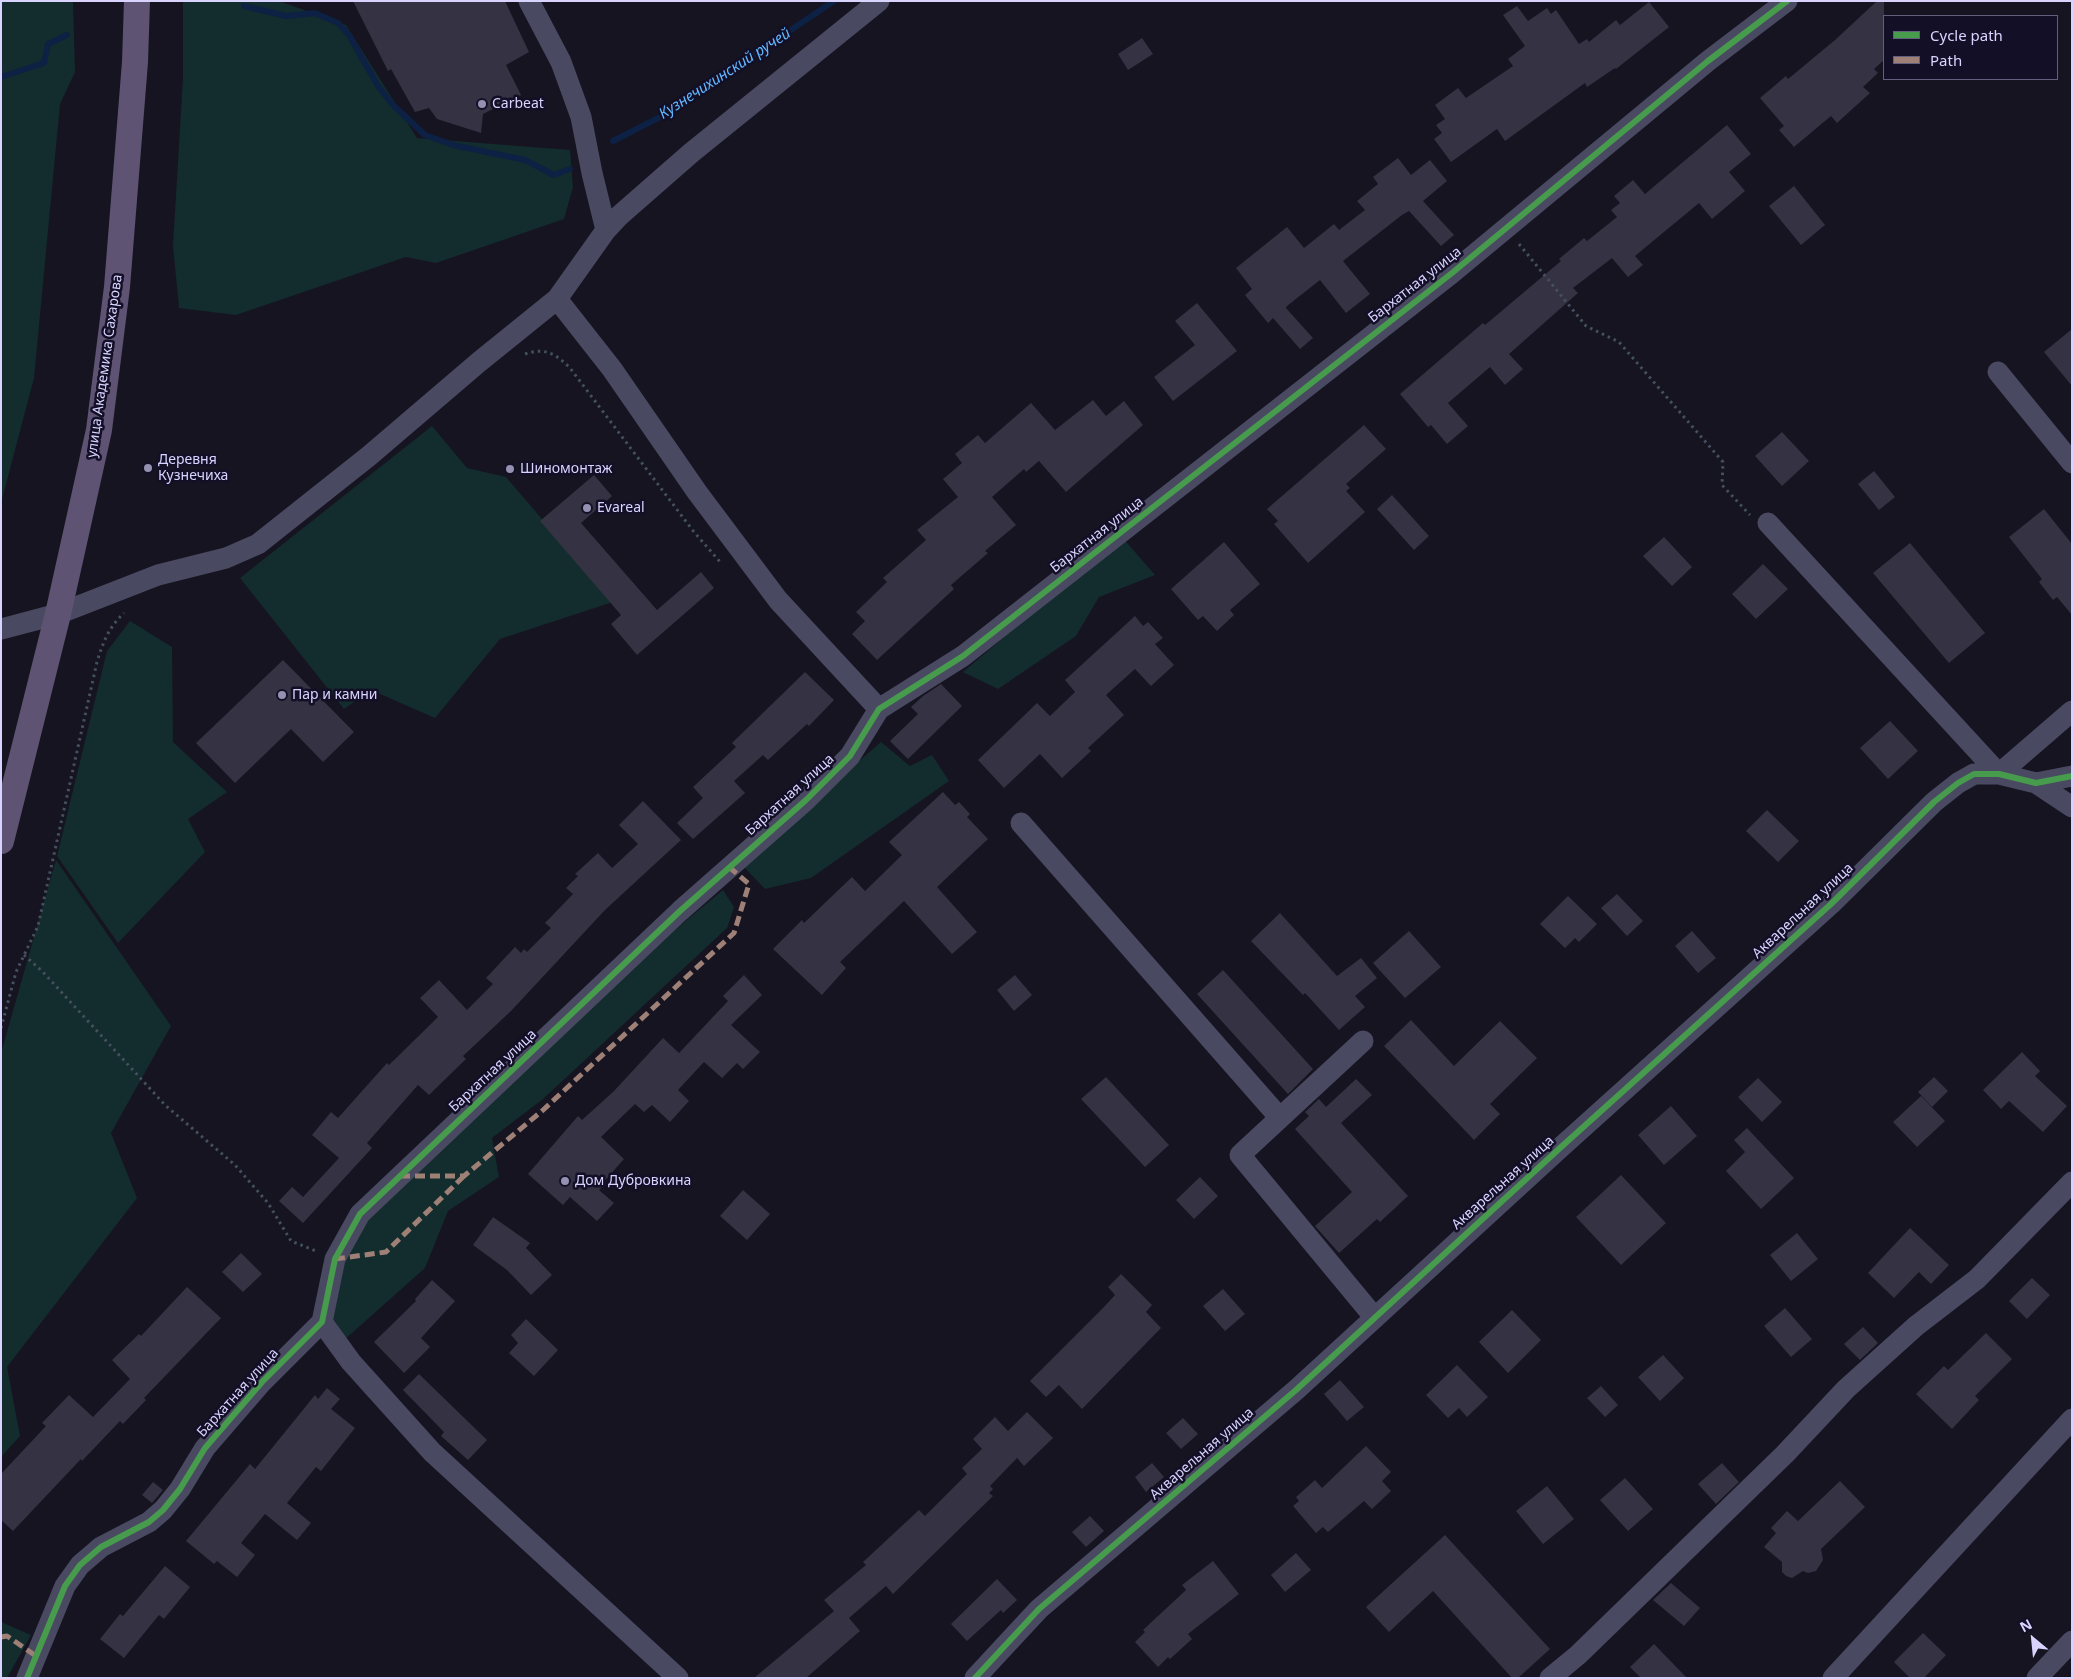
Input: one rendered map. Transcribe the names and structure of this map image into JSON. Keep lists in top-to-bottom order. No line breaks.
{"streets":{"main road":["улица Академика Сахарова"],"street":["Бархатная улица","Акварельная улица"]},"water":["Кузнечихинский ручей"],"places":["Carbeat","Деревня Кузнечиха","Шиномонтаж","Evareal","Пар и камни","Дом Дубровкина"],"legend":["Cycle path","Path"],"north":"top left"}
